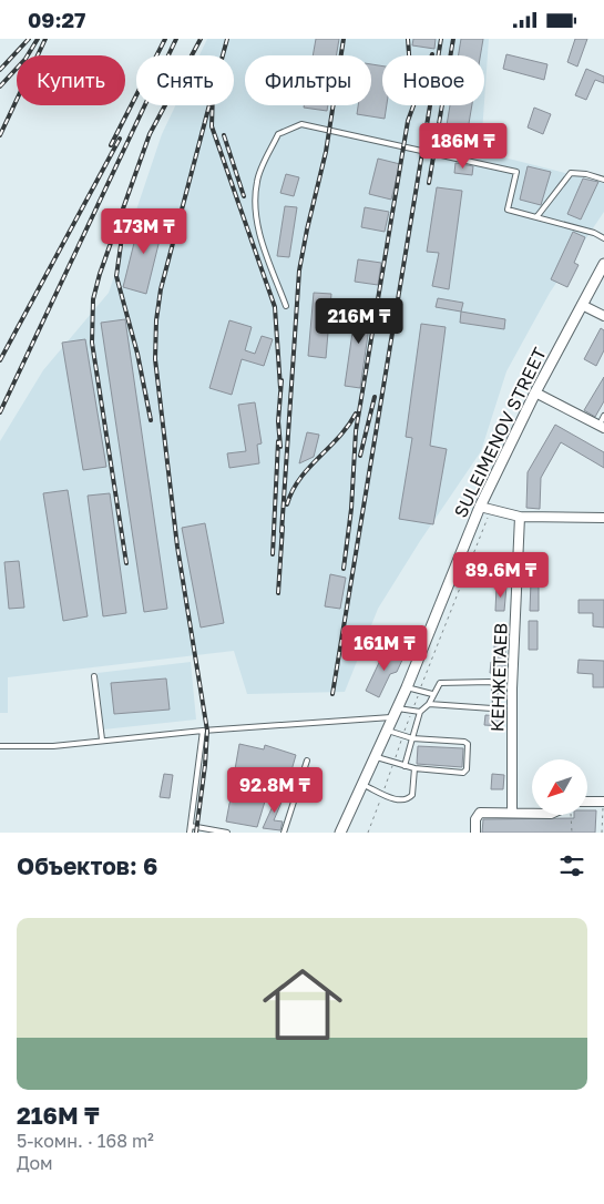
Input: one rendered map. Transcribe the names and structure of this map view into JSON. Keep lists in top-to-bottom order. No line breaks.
{"streets":{"street":["SULEIMENOV STREET","КЕНЖЕТАЕВ"]},"north":"bottom left","page":{"status":"09:27","chip":["Купить","Снять","Фильтры","Новое"],"price":["186M ₸","173M ₸","216M ₸","89.6M ₸","161M ₸","92.8M ₸"],"heading":"Объектов: 6","list":[{"name":"216M ₸","note":"5-комн. · 168 m² · Дом"}]}}
